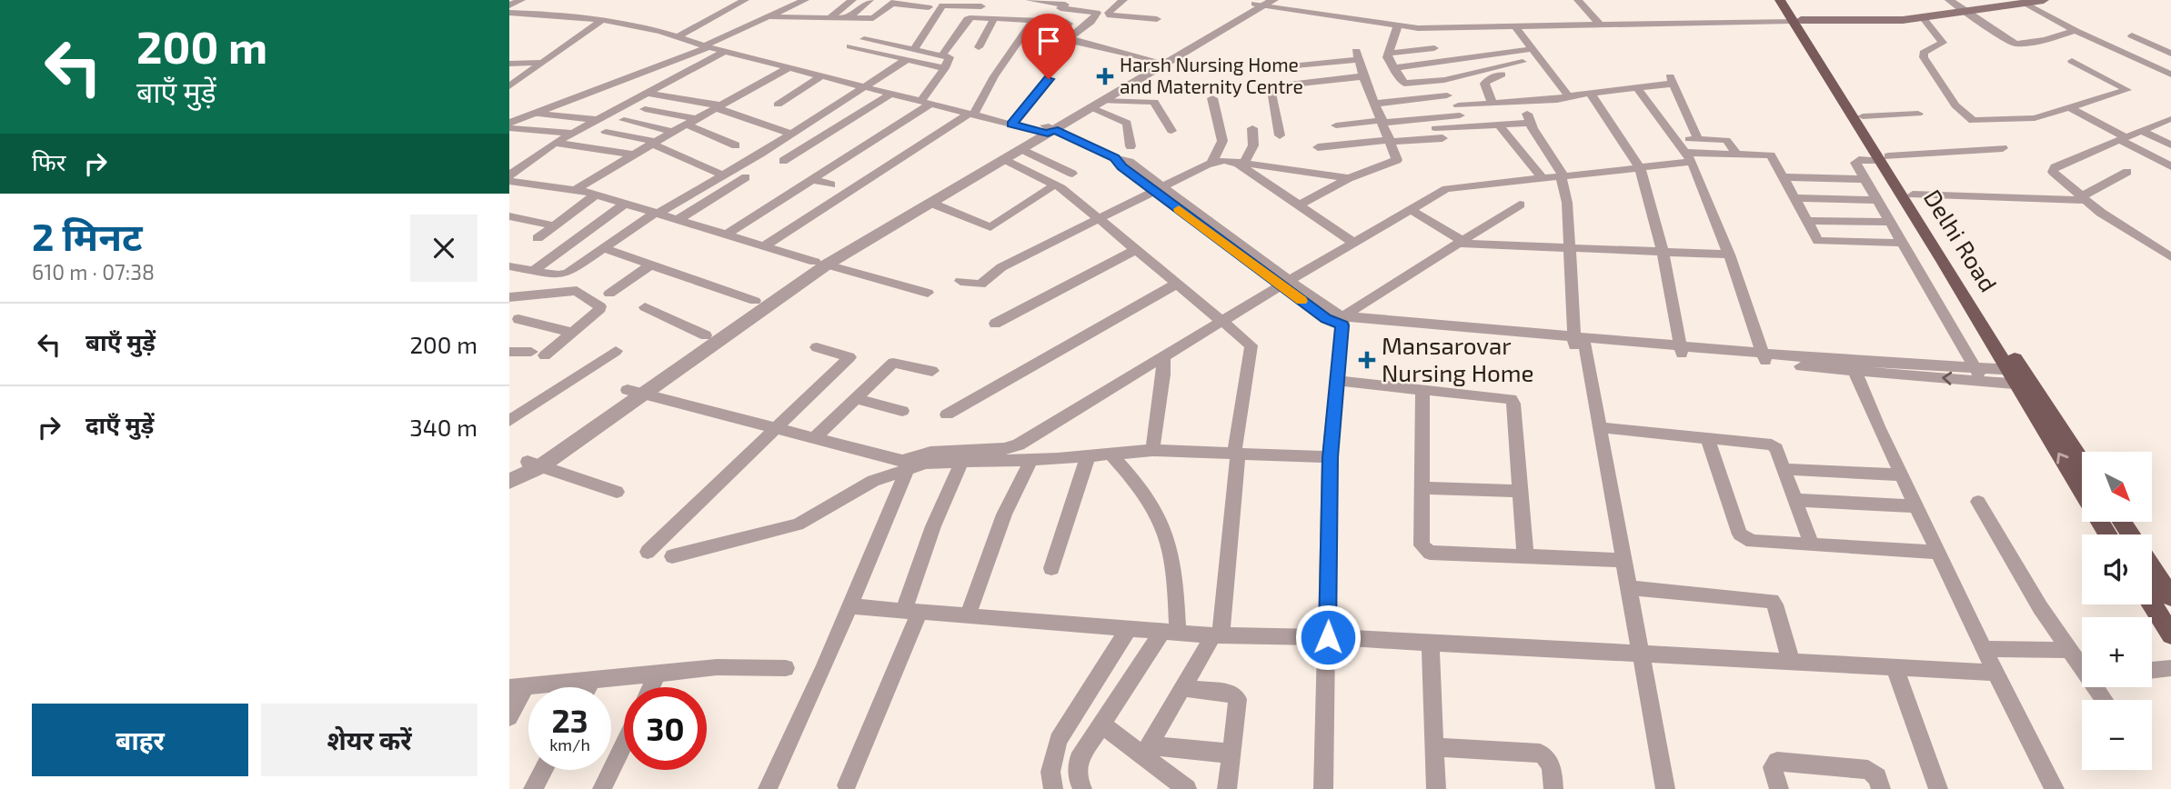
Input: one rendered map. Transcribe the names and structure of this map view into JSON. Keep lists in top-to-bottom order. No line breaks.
{"streets":{"main road":["Delhi Road"]},"places":{"health":["Harsh Nursing Home and Maternity Centre","Mansarovar Nursing Home"]},"north":"bottom right","page":{"turn":["200 m","बाएँ मुड़ें"],"then":"फिर","heading":["2 मिनट","610 m · 07:38"],"list":[{"name":"बाएँ मुड़ें","value":"200 m"},{"name":"दाएँ मुड़ें","value":"340 m"}],"map_buttons":["+","−"],"speed":"23 km/h","limit":"30","buttons":["बाहर","शेयर करें"]}}
